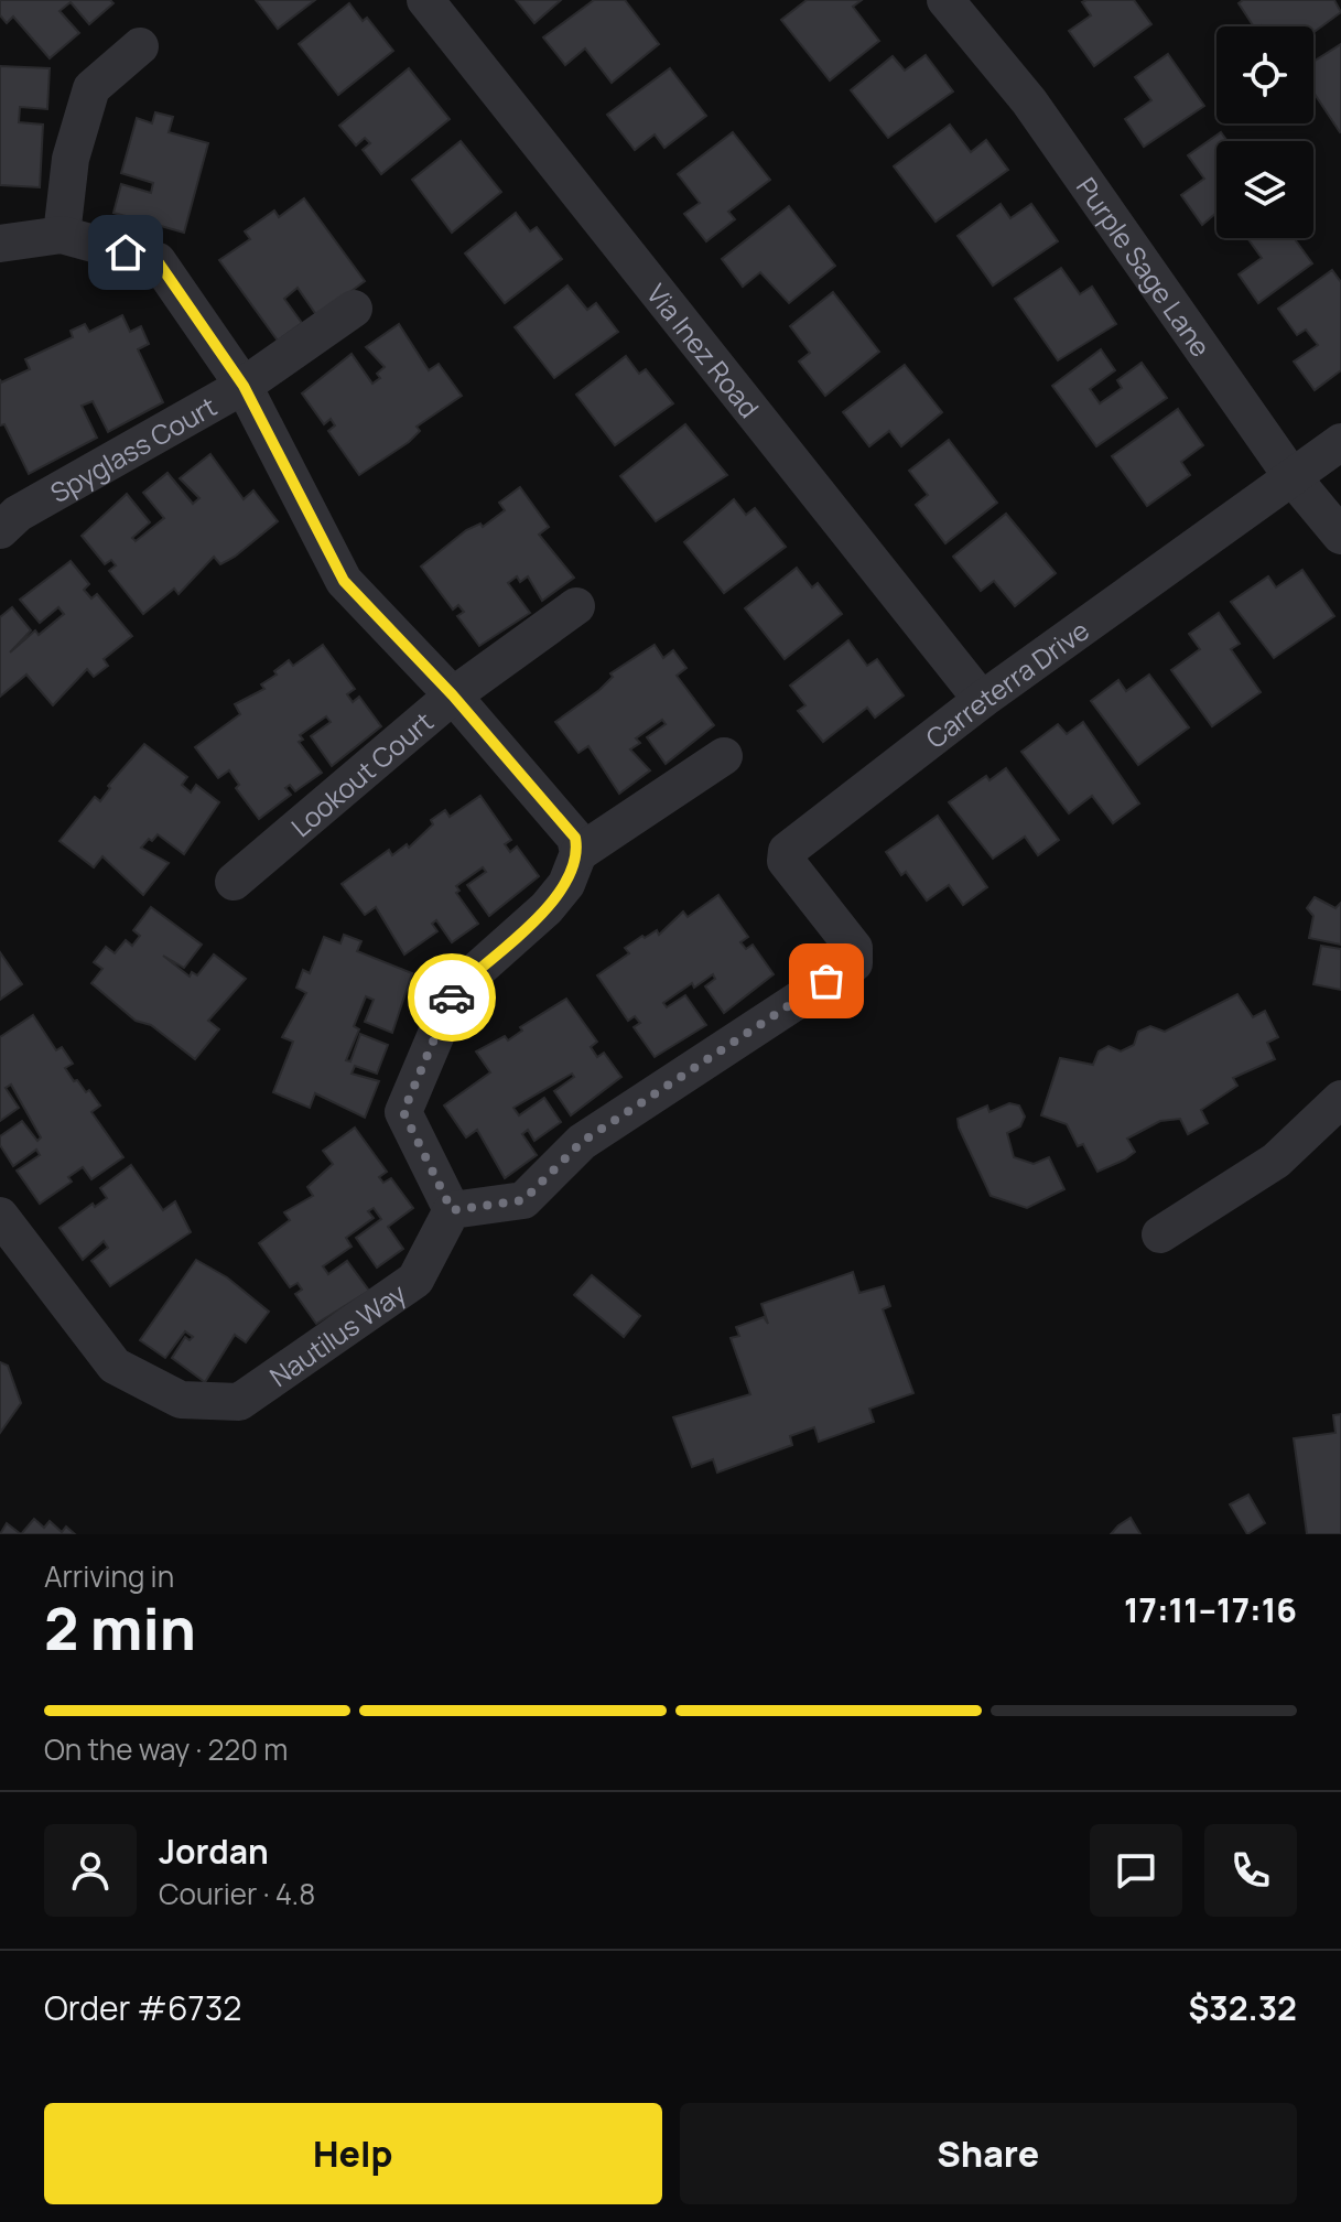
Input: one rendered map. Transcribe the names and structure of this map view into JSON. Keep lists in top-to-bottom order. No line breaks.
{"streets":{"street":["Purple Sage Lane","Via Inez Road","Spyglass Court","Carreterra Drive","Lookout Court","Nautilus Way"]},"crossings":[["Purple Sage Lane","Carreterra Drive"],["Via Inez Road","Carreterra Drive"],["Carreterra Drive","Nautilus Way"]],"page":{"heading":["2 min","Arriving in","17:11–17:16"],"panel":["Jordan","Courier · 4.8","Order #6732","$32.32"],"bar":"On the way · 220 m","buttons":["Help","Share"]}}
